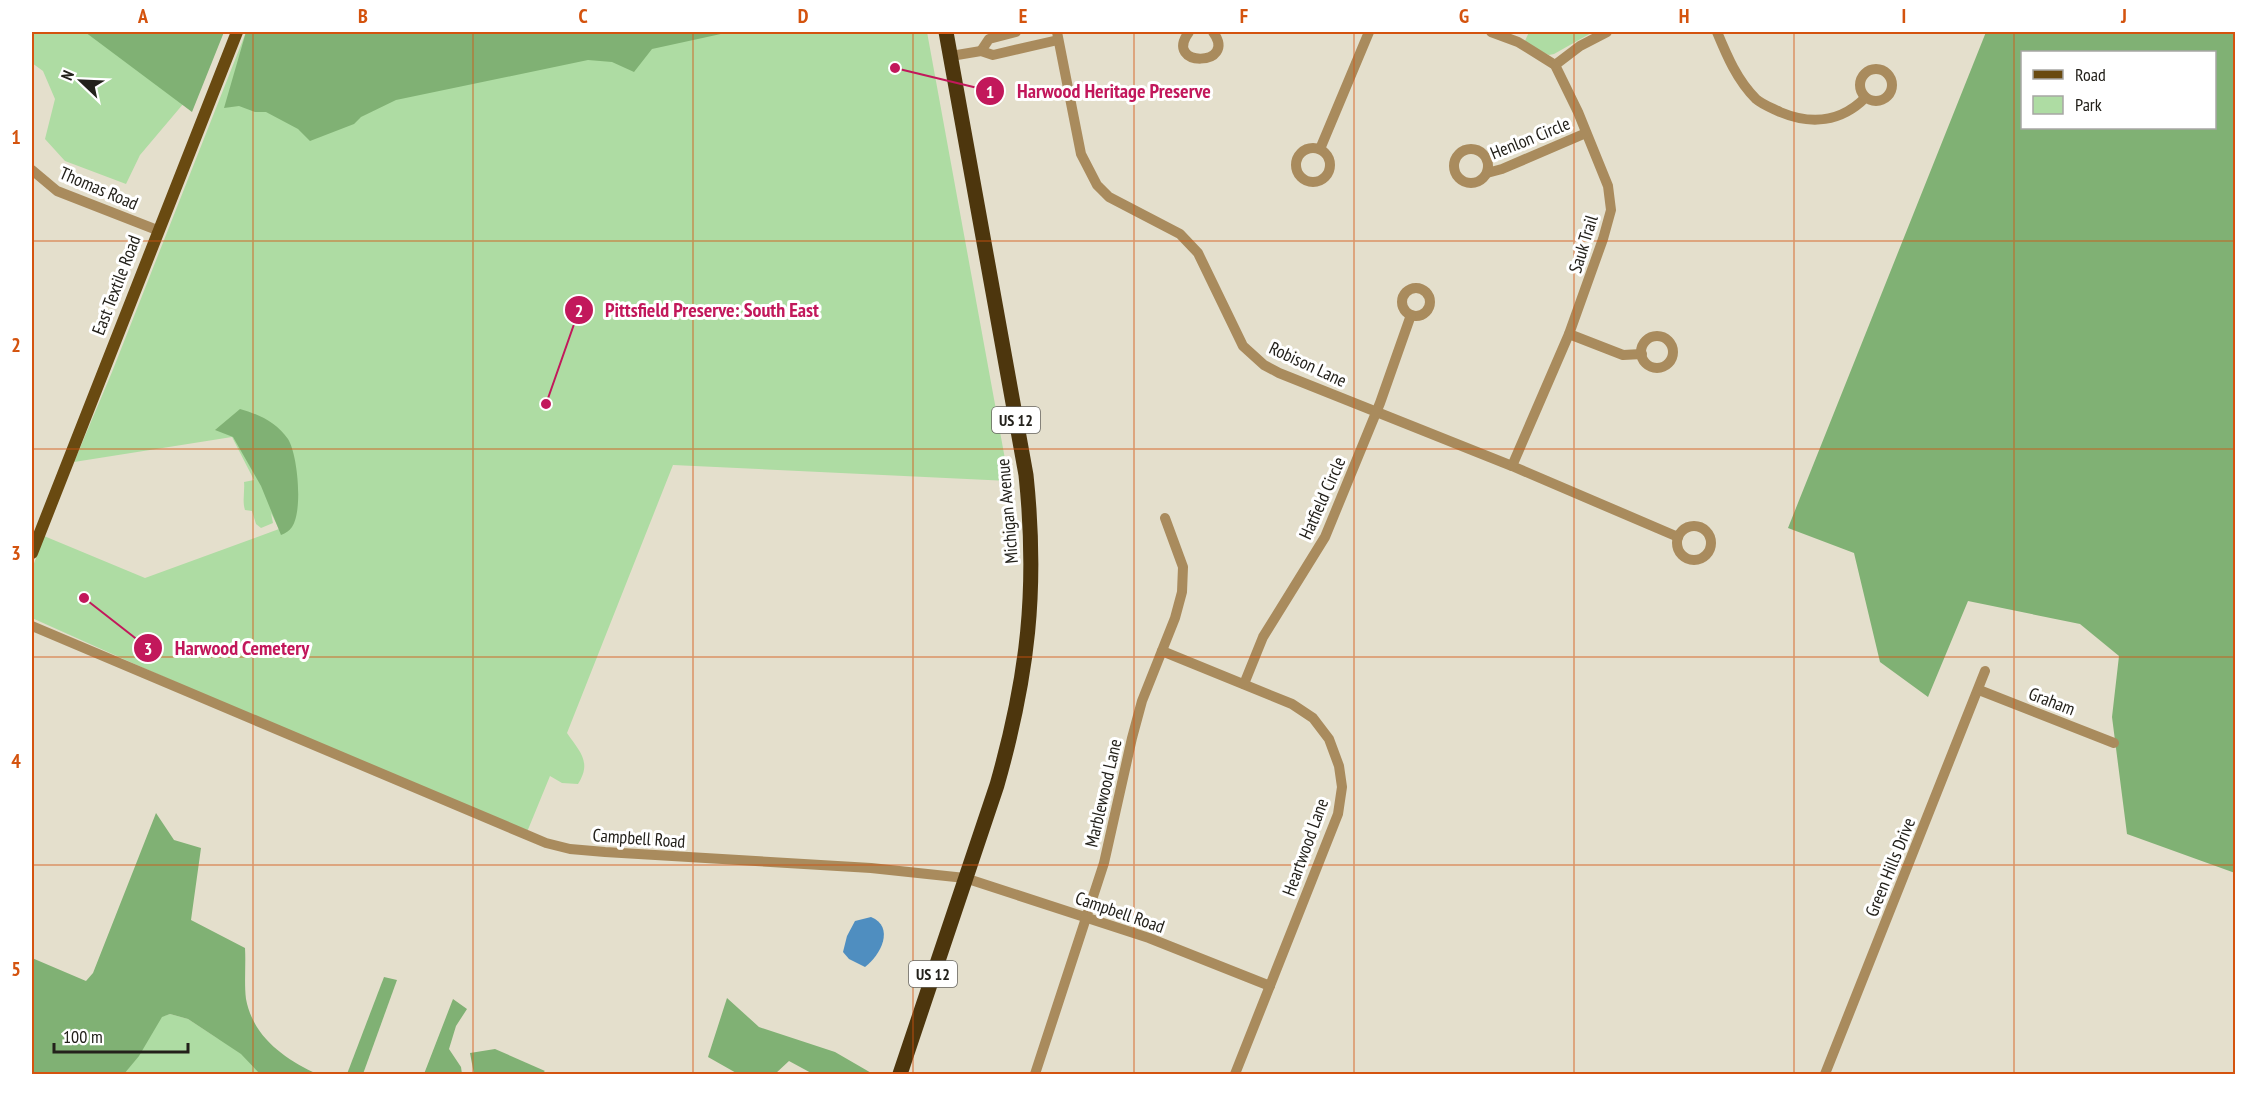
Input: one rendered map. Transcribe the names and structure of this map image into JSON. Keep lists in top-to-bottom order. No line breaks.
{"streets":{"highway":["US 12","Michigan Avenue"],"main road":["East Textile Road"],"street":["Henlon Circle","Thomas Road","Sauk Trail","Robison Lane","Hatfield Circle","Graham","Marblewood Lane","Campbell Road","Heartwood Lane","Green Hills Drive"]},"crossings":[["Henlon Circle","Sauk Trail"],["Thomas Road","East Textile Road"],["Sauk Trail","Robison Lane"],["Robison Lane","Hatfield Circle"],["US 12","Michigan Avenue"],["US 12","Campbell Road"],["Hatfield Circle","Heartwood Lane"],["Michigan Avenue","Campbell Road"],["Graham","Green Hills Drive"],["Marblewood Lane","Campbell Road"],["Marblewood Lane","Heartwood Lane"],["Campbell Road","Heartwood Lane"]],"places":["Harwood Heritage Preserve","Pittsfield Preserve: South East","Harwood Cemetery"],"legend":["Road","Park"],"scale_bar":"100 m","north":"top left","grid":{"columns":["A","B","C","D","E","F","G","H","I","J"],"rows":["1","2","3","4","5"]}}
